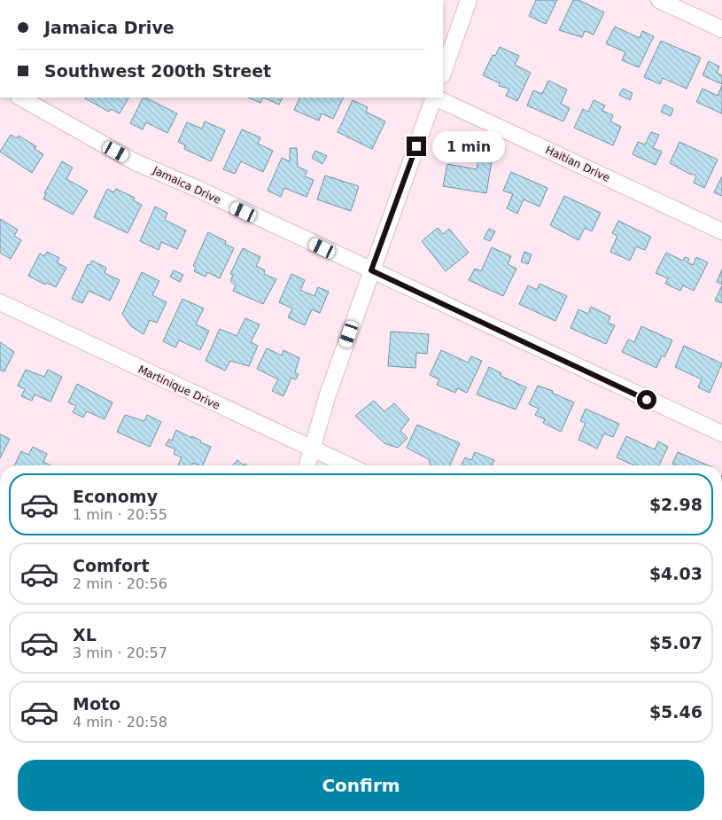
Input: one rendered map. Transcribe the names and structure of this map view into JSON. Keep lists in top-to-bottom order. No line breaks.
{"streets":{"street":["Haitian Drive","Jamaica Drive","Martinique Drive"]},"page":{"banner":["Jamaica Drive","Southwest 200th Street"],"bubble":"1 min","list":[{"name":"Economy","note":"1 min · 20:55","value":"$2.98"},{"name":"Comfort","note":"2 min · 20:56","value":"$4.03"},{"name":"XL","note":"3 min · 20:57","value":"$5.07"},{"name":"Moto","note":"4 min · 20:58","value":"$5.46"}],"buttons":"Confirm"}}
